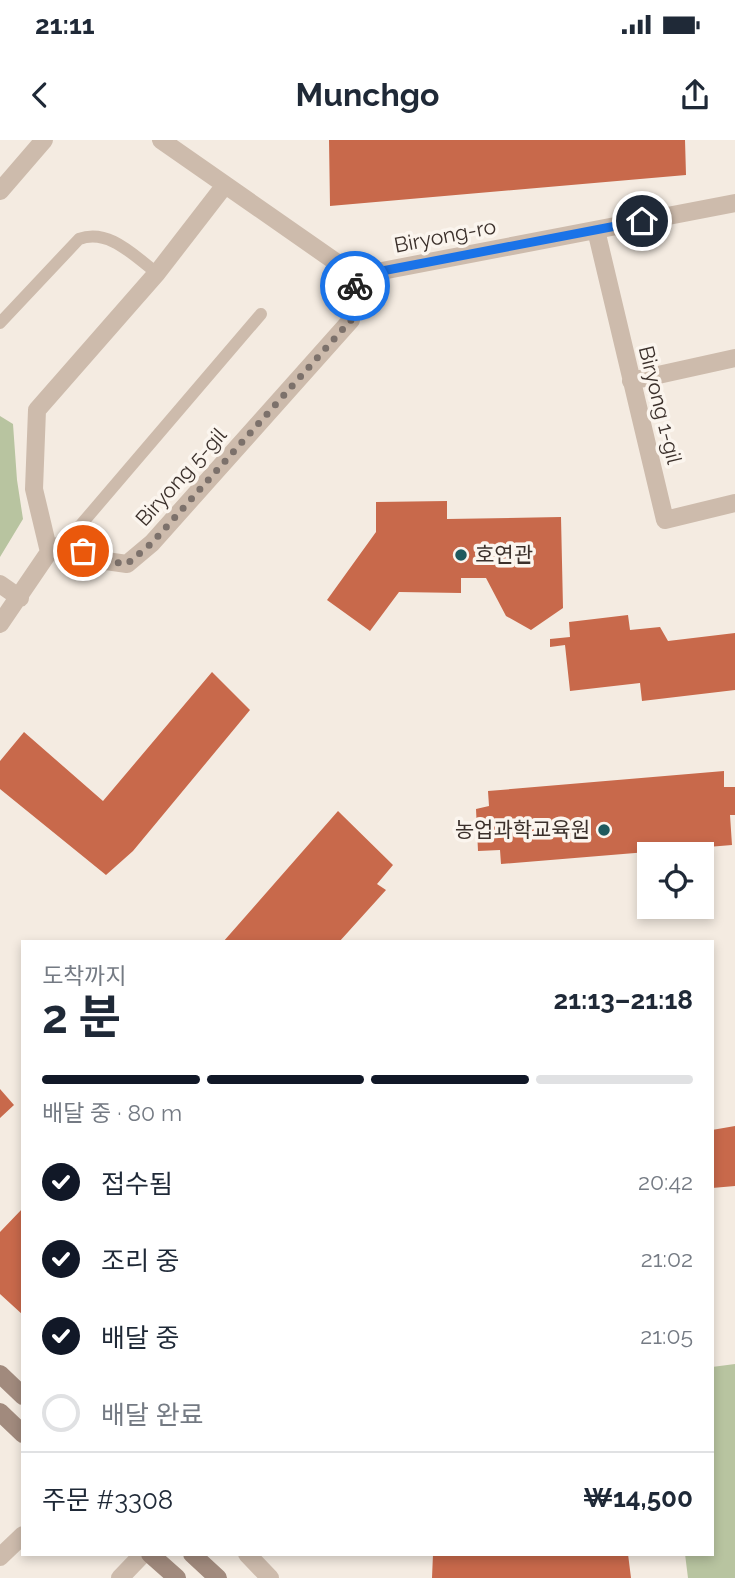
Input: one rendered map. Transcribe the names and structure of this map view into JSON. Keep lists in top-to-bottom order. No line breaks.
{"streets":{"street":["Biryong-ro","Biryong 1-gil","Biryong 5-gil"]},"crossings":[["Biryong-ro","Biryong 1-gil"],["Biryong-ro","Biryong 5-gil"]],"places":["호연관","농업과학교육원"],"page":{"status":"21:11","header":"Munchgo","heading":["2 분","도착까지","21:13–21:18"],"panel":["주문 #3308","₩14,500"],"bar":"배달 중 · 80 m","list":[["접수됨","20:42"],["조리 중","21:02"],["배달 중","21:05"],"배달 완료"]}}
